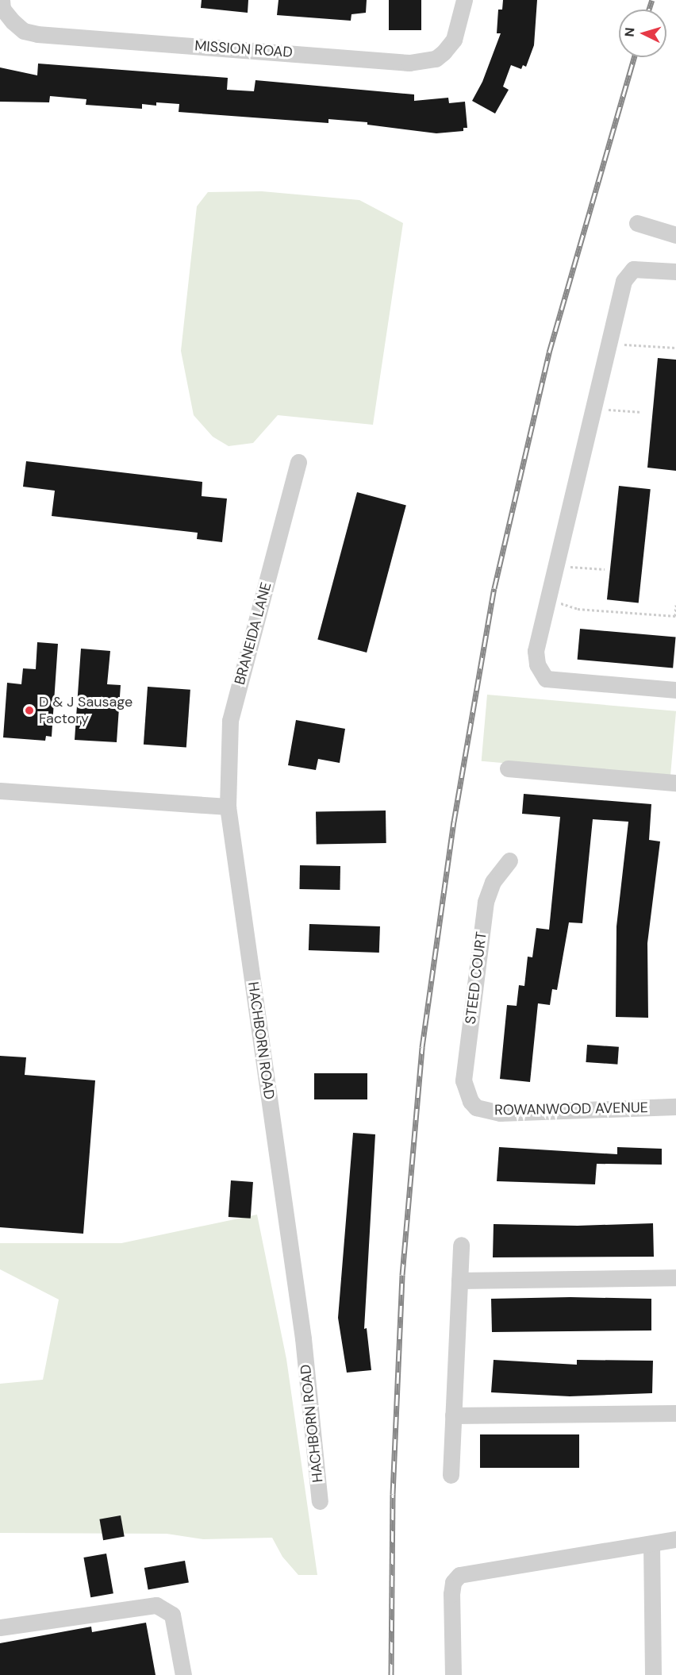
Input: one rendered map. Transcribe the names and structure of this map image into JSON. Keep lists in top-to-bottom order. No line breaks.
{"streets":{"street":["MISSION ROAD","BRANEIDA LANE","STEED COURT","HACHBORN ROAD","ROWANWOOD AVENUE"]},"crossings":[["BRANEIDA LANE","HACHBORN ROAD"],["STEED COURT","ROWANWOOD AVENUE"]],"places":["D & J Sausage Factory"],"north":"left"}
